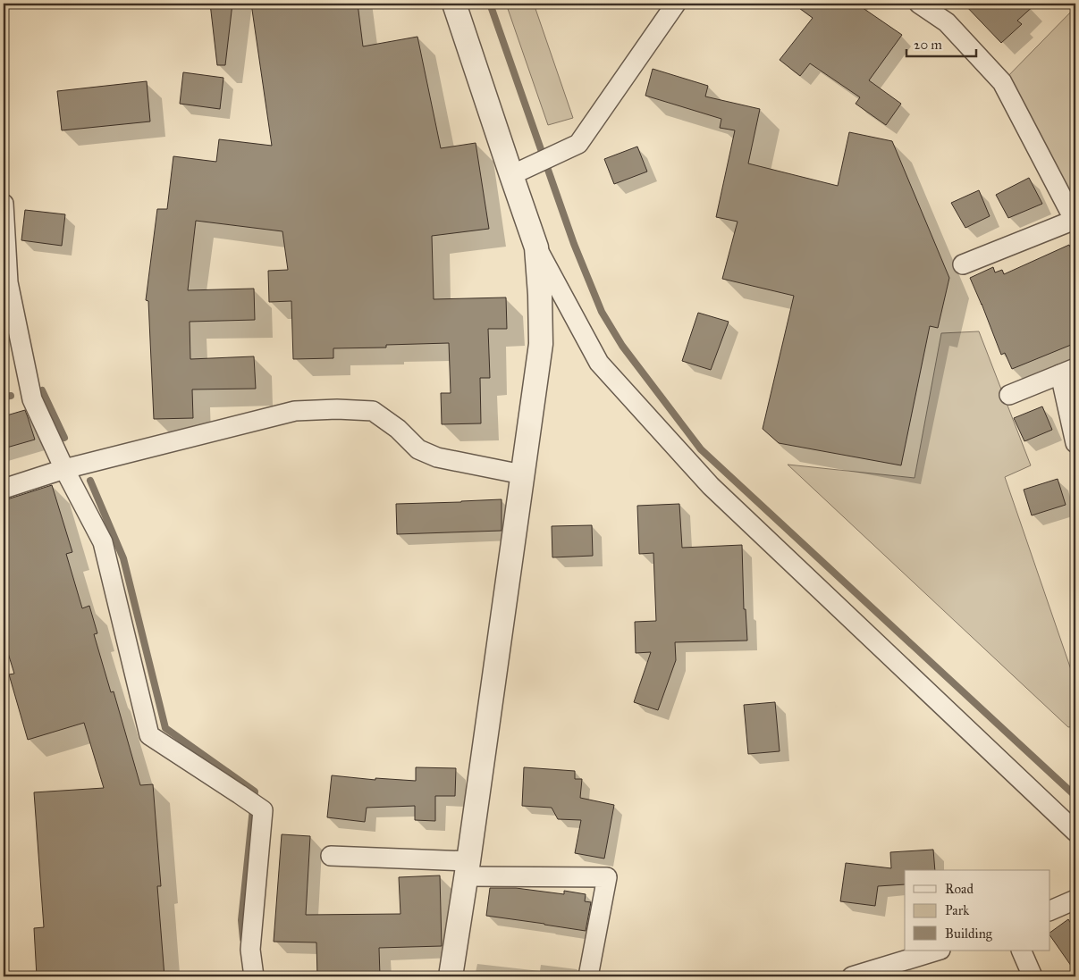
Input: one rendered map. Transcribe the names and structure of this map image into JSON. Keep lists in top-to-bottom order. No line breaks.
{"legend":["Road","Park","Building"],"scale_bar":"20 m"}
